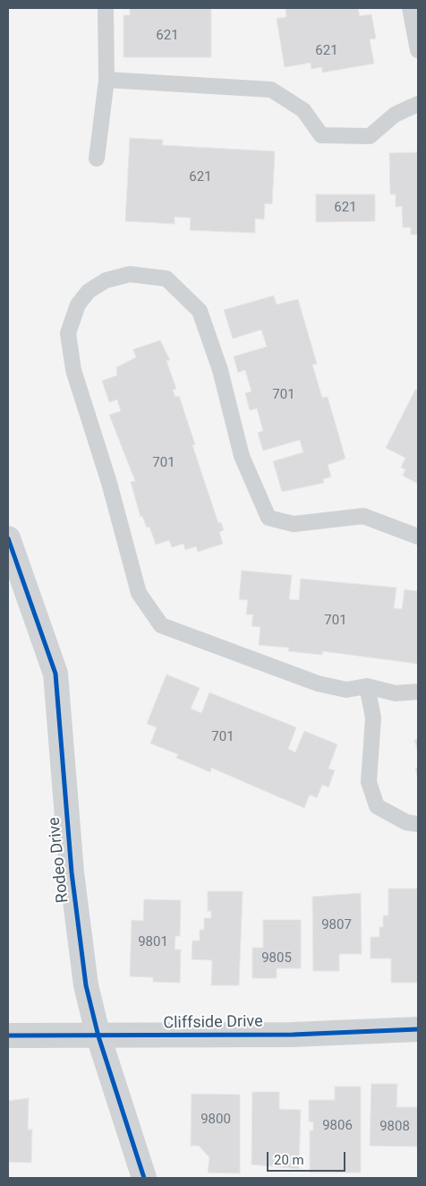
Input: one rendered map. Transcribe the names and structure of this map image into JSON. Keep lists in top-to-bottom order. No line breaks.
{"streets":{"street":["Rodeo Drive","Cliffside Drive"]},"crossings":[["Rodeo Drive","Cliffside Drive"]],"house_numbers":["621","621","621","621","701","701","701","701","9807","9801","9805","9800","9806","9808"],"scale_bar":"20 m"}
